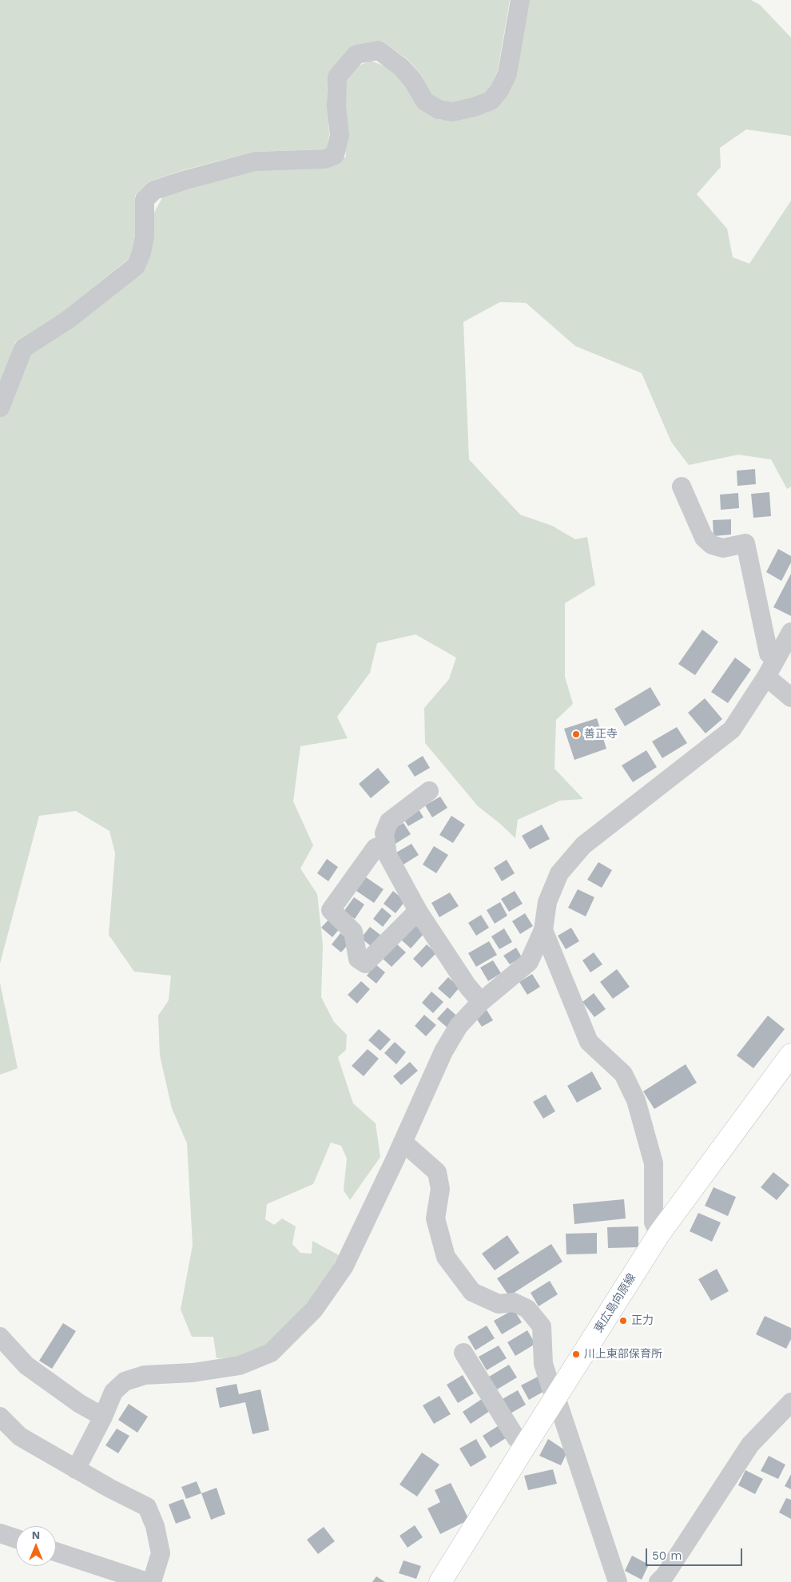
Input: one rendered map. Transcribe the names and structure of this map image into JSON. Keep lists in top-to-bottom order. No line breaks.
{"streets":{"main road":["東広島向原線"]},"places":["善正寺","正力","川上東部保育所"],"scale_bar":"50 m","north":"top"}
